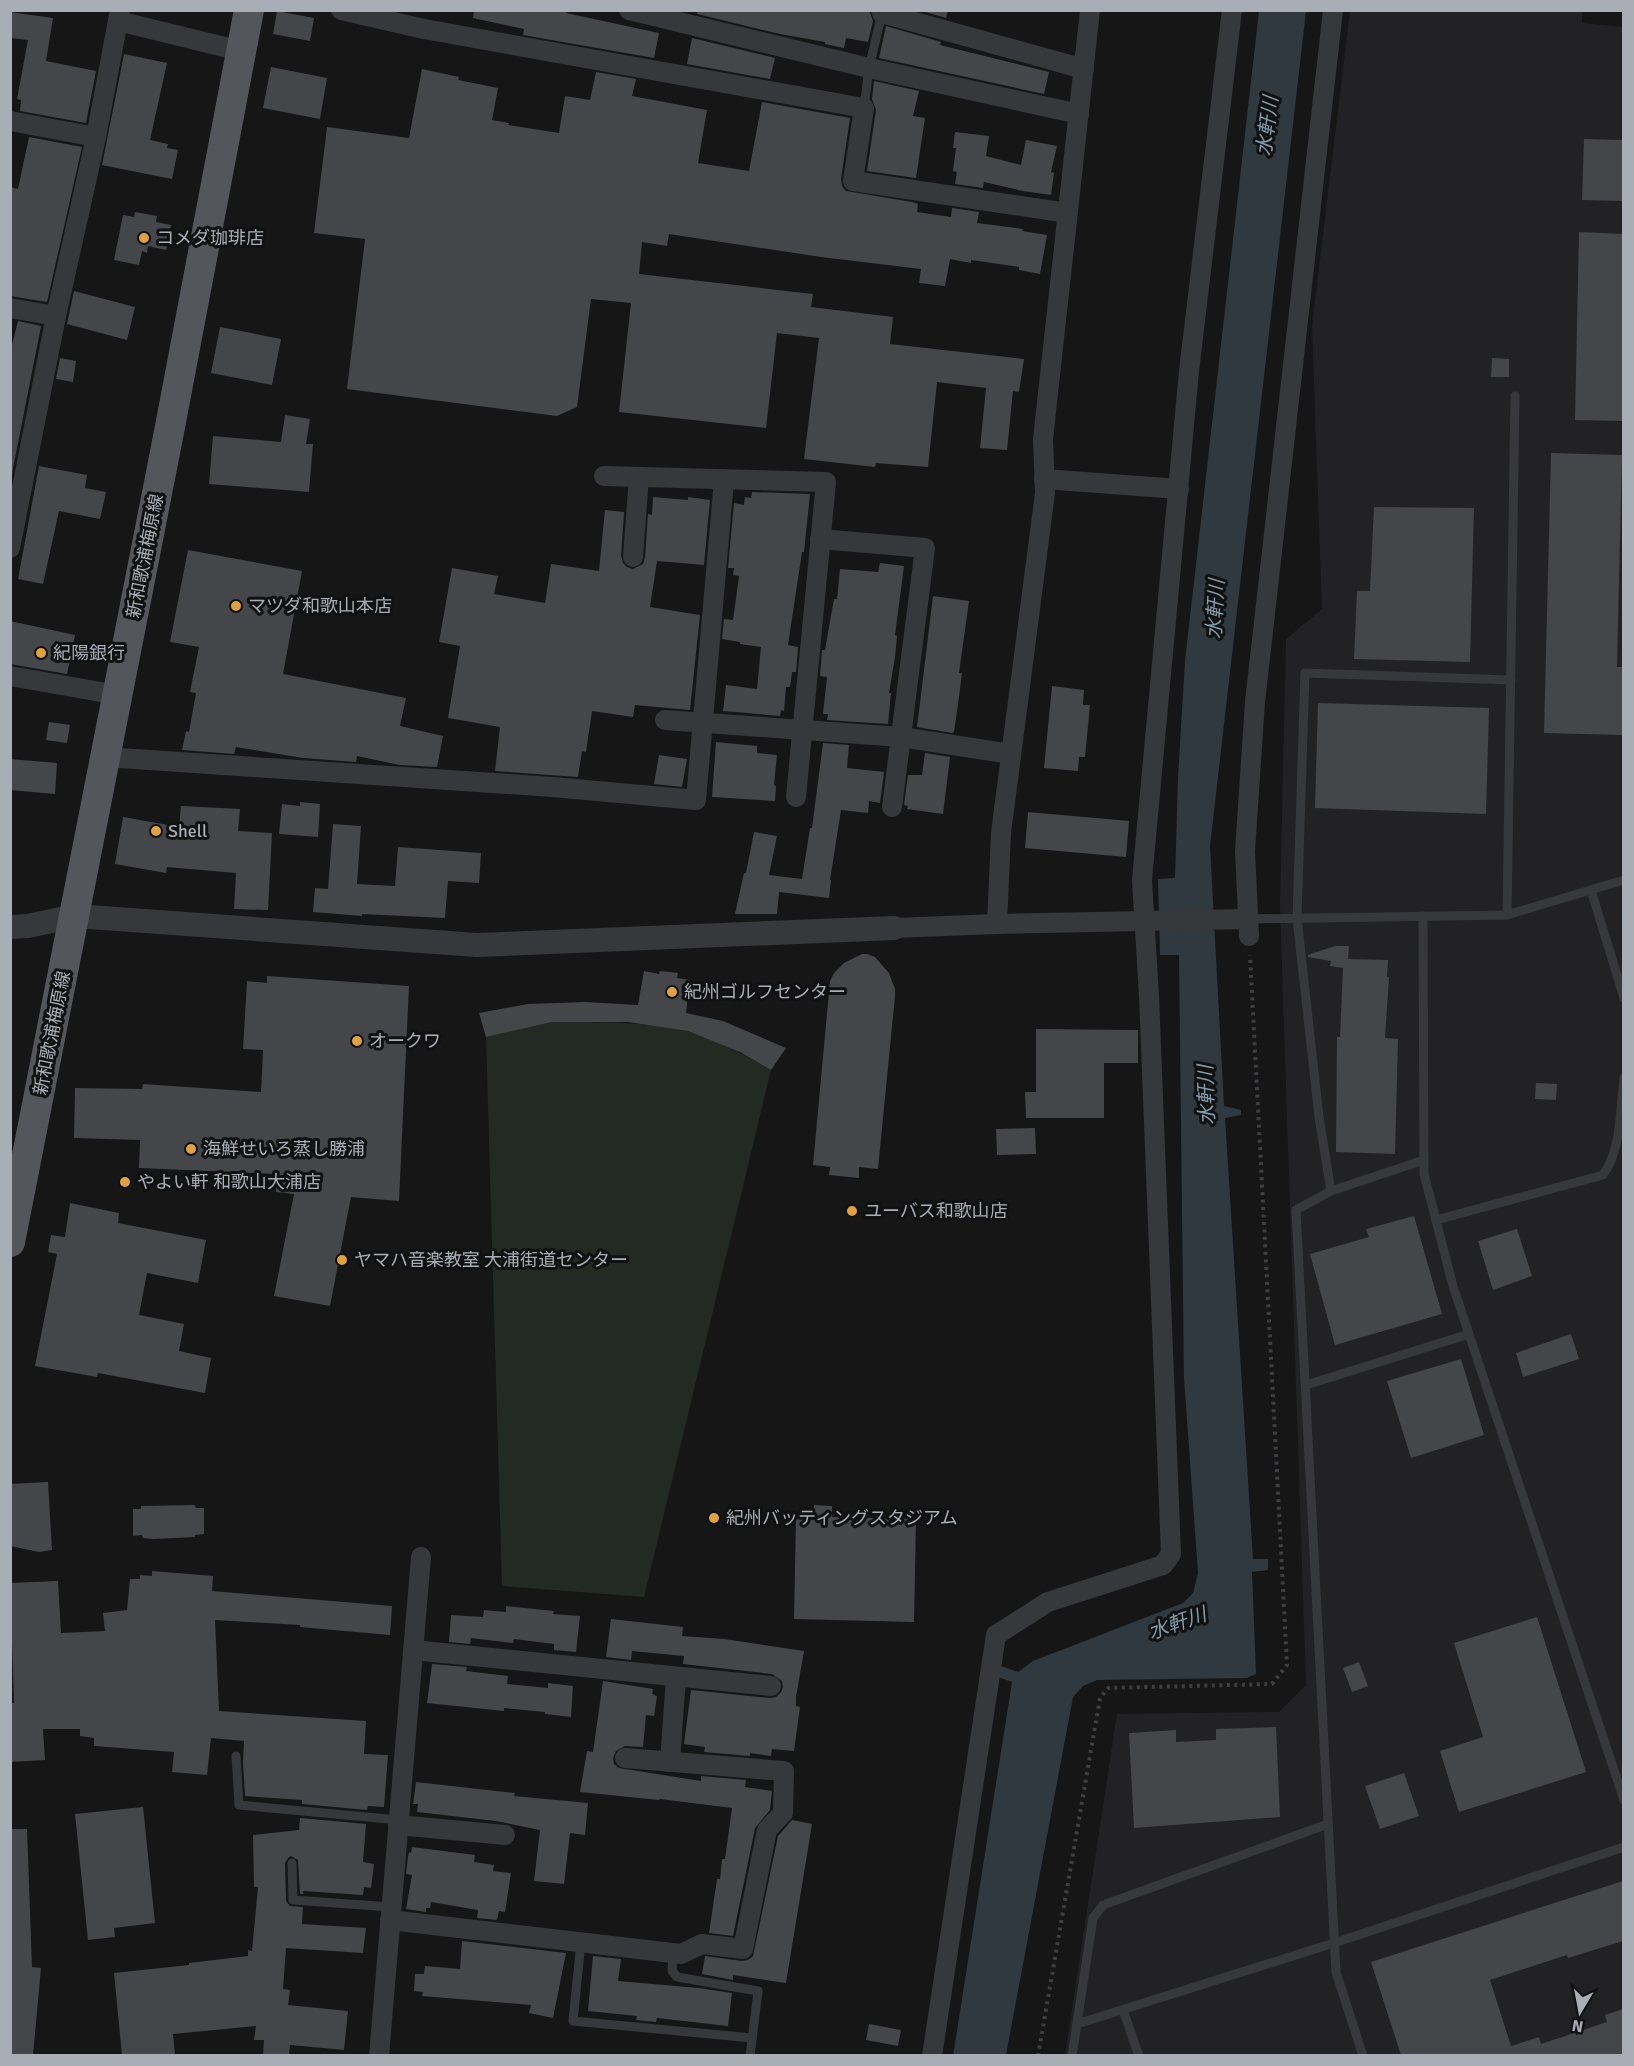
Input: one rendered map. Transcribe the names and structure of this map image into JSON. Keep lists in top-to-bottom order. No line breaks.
{"streets":{"main road":["新和歌浦梅原線"]},"water":["水軒川"],"places":["コメダ珈琲店","マツダ和歌山本店","紀陽銀行","Shell","紀州ゴルフセンター","オークワ","海鮮せいろ蒸し勝浦","やよい軒 和歌山大浦店","ユーバス和歌山店","ヤマハ音楽教室 大浦街道センター","紀州バッティングスタジアム"],"north":"bottom"}
